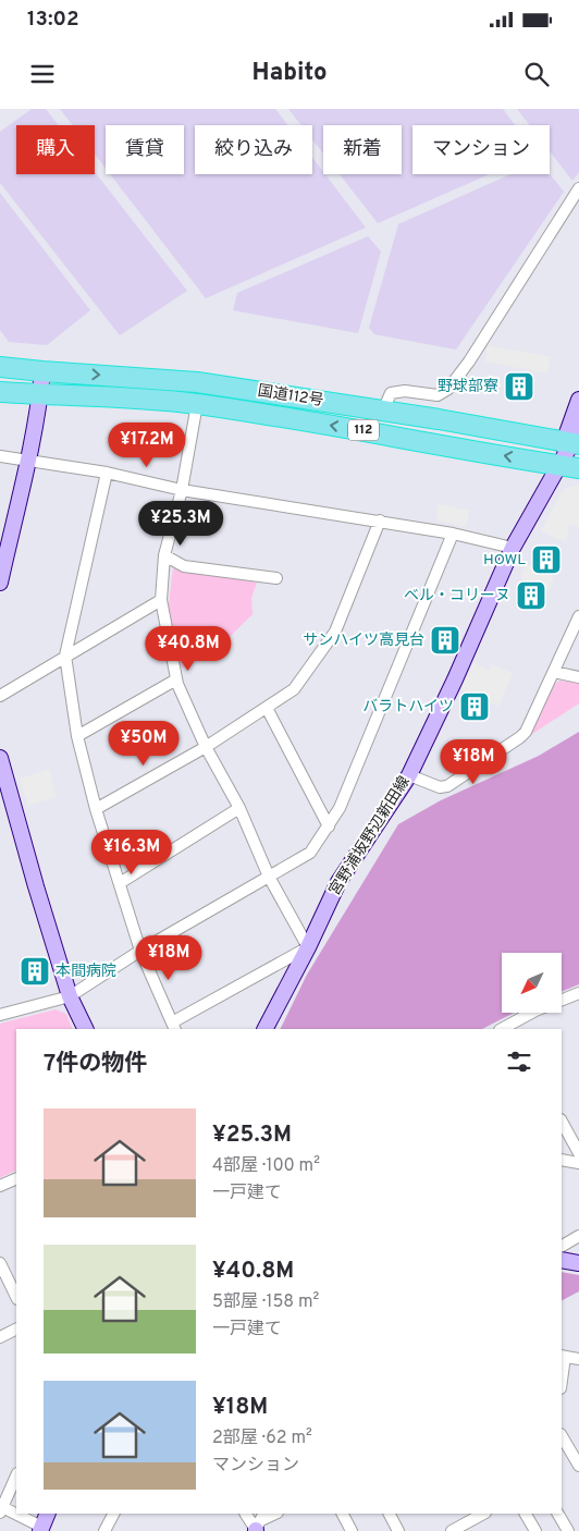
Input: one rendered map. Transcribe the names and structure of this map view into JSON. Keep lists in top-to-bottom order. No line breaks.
{"streets":{"highway":["国道112号","112"],"main road":["宮野浦坂野辺新田線"]},"crossings":[["国道112号","宮野浦坂野辺新田線"]],"places":{"building":["野球部寮","HOWL","ベル・コリーヌ","サンハイツ高見台","バラトハイツ","本間病院"]},"north":"bottom left","page":{"status":"13:02","header":"Habito","chip":["購入","賃貸","絞り込み","新着","マンション"],"price":["¥17.2M","¥25.3M","¥40.8M","¥50M","¥18M","¥16.3M","¥18M"],"heading":"7件の物件","list":[{"name":"¥25.3M","note":"4部屋 · 100 m² · 一戸建て"},{"name":"¥40.8M","note":"5部屋 · 158 m² · 一戸建て"},{"name":"¥18M","note":"2部屋 · 62 m² · マンション"}]}}
